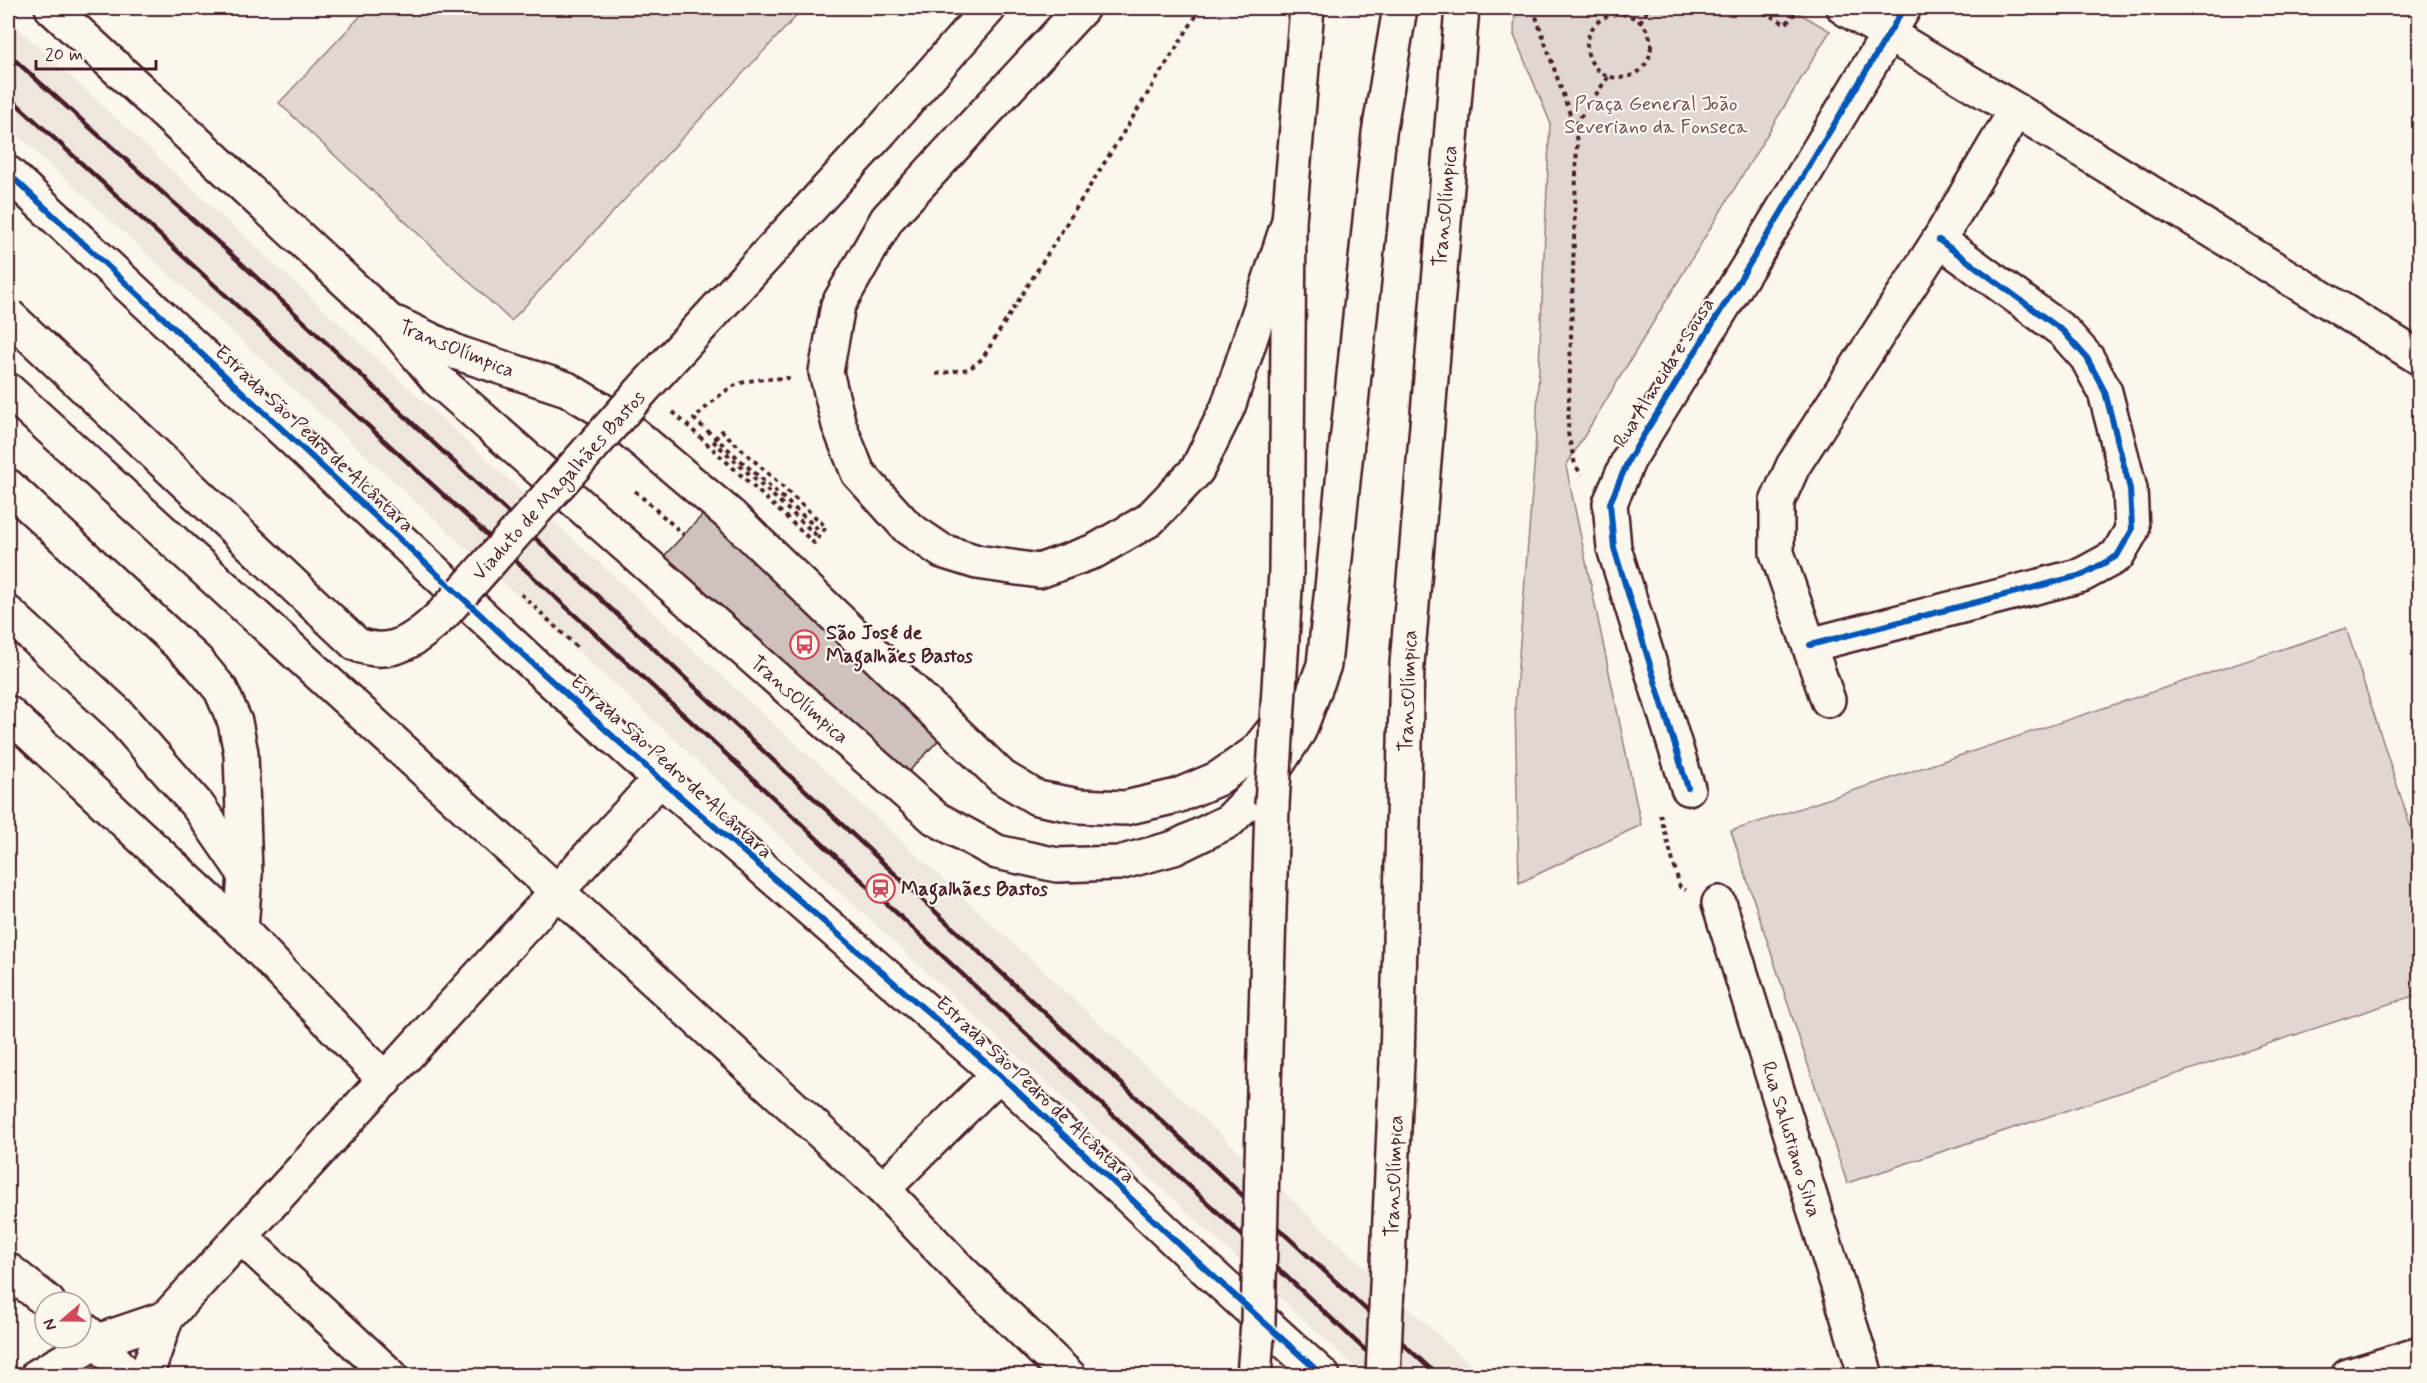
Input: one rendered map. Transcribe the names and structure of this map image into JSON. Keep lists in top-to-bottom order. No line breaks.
{"streets":{"main road":["TransOlímpica","Rua Almeida e Sousa","Estrada São Pedro de Alcântara","Viaduto de Magalhães Bastos","Rua Salustiano Silva"]},"parks":["Praça General João Severiano da Fonseca"],"places":{"bus stop":["São José de Magalhães Bastos"],"station":["Magalhães Bastos"]},"scale_bar":"20 m","north":"left"}
